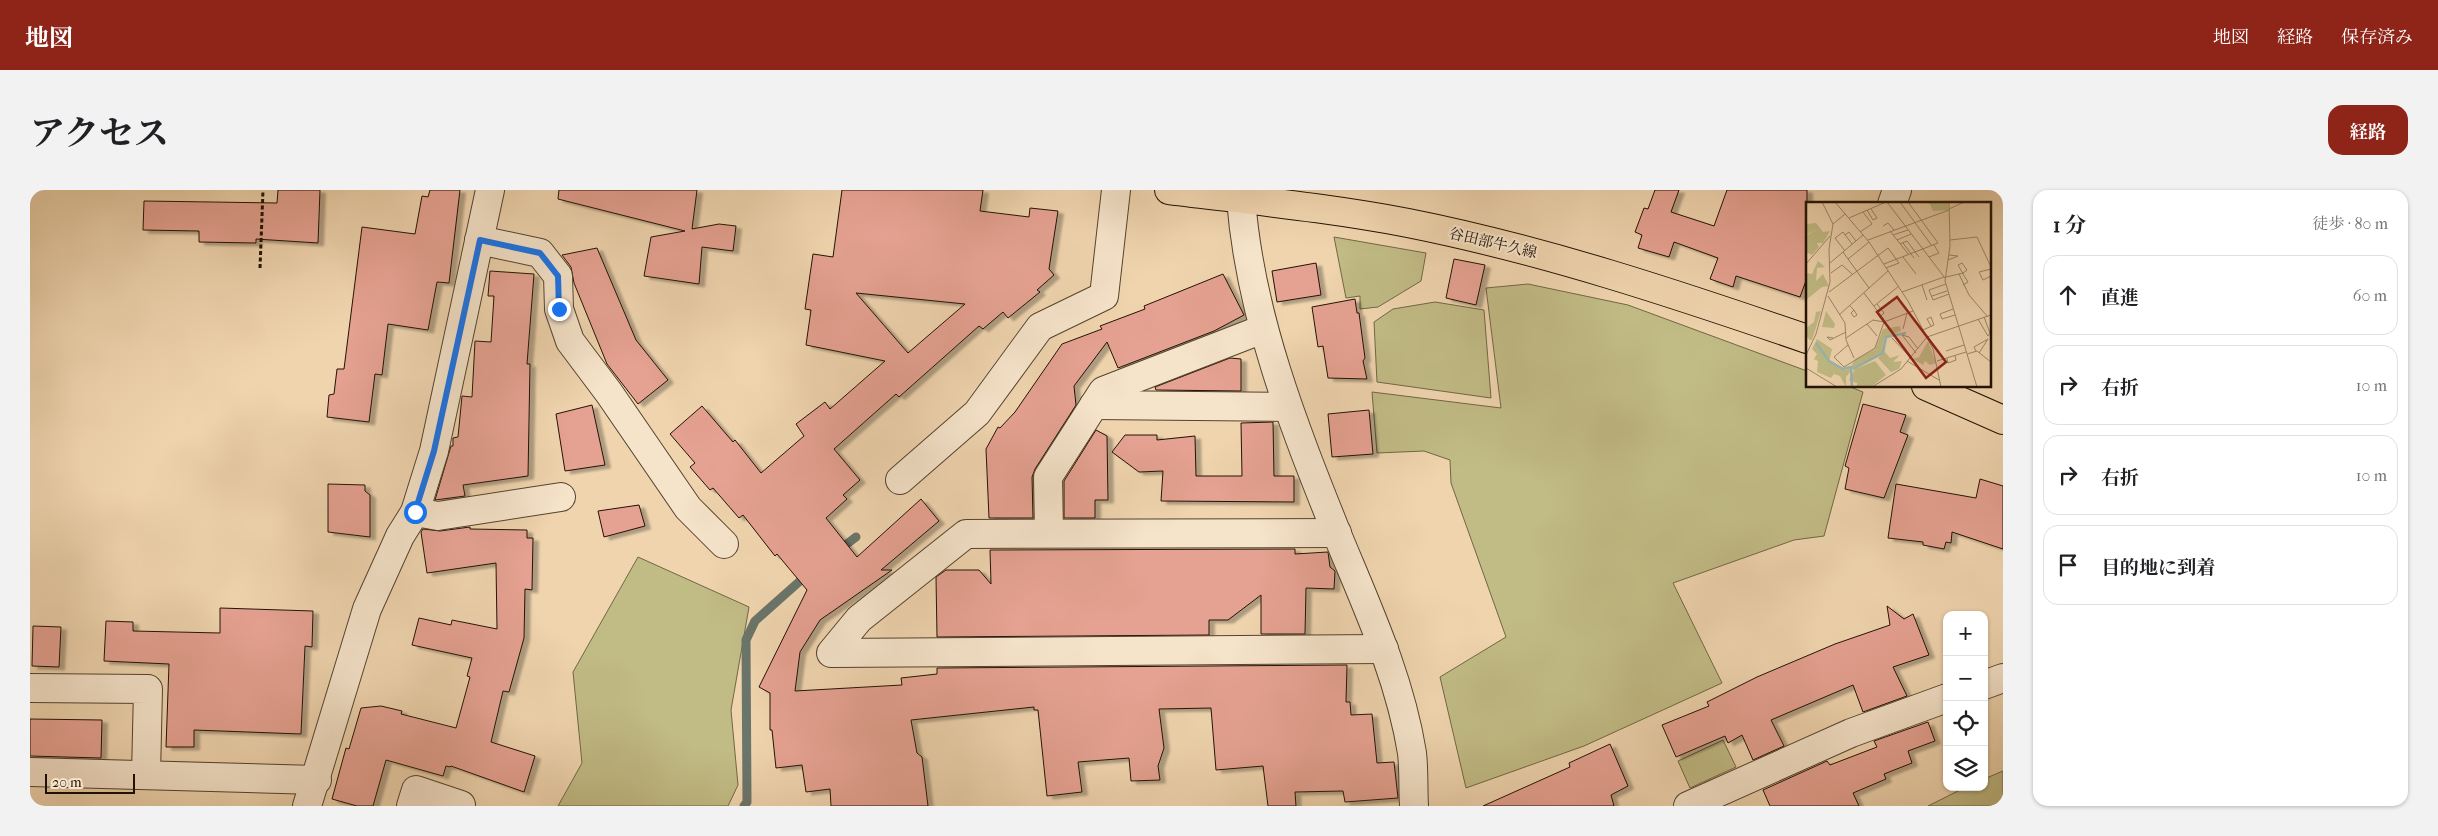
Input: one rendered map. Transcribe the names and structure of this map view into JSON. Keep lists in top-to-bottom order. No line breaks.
{"streets":{"main road":["谷田部牛久線"]},"scale_bar":"20 m","page":{"header":"地図","nav":["地図","経路","保存済み"],"title":"アクセス","buttons":"経路","heading":["1 分","徒歩 · 80 m"],"list":[["直進","60 m"],["右折","10 m"],["右折","10 m"],"目的地に到着"],"map_buttons":["+","−"],"scale":"20 m"}}
